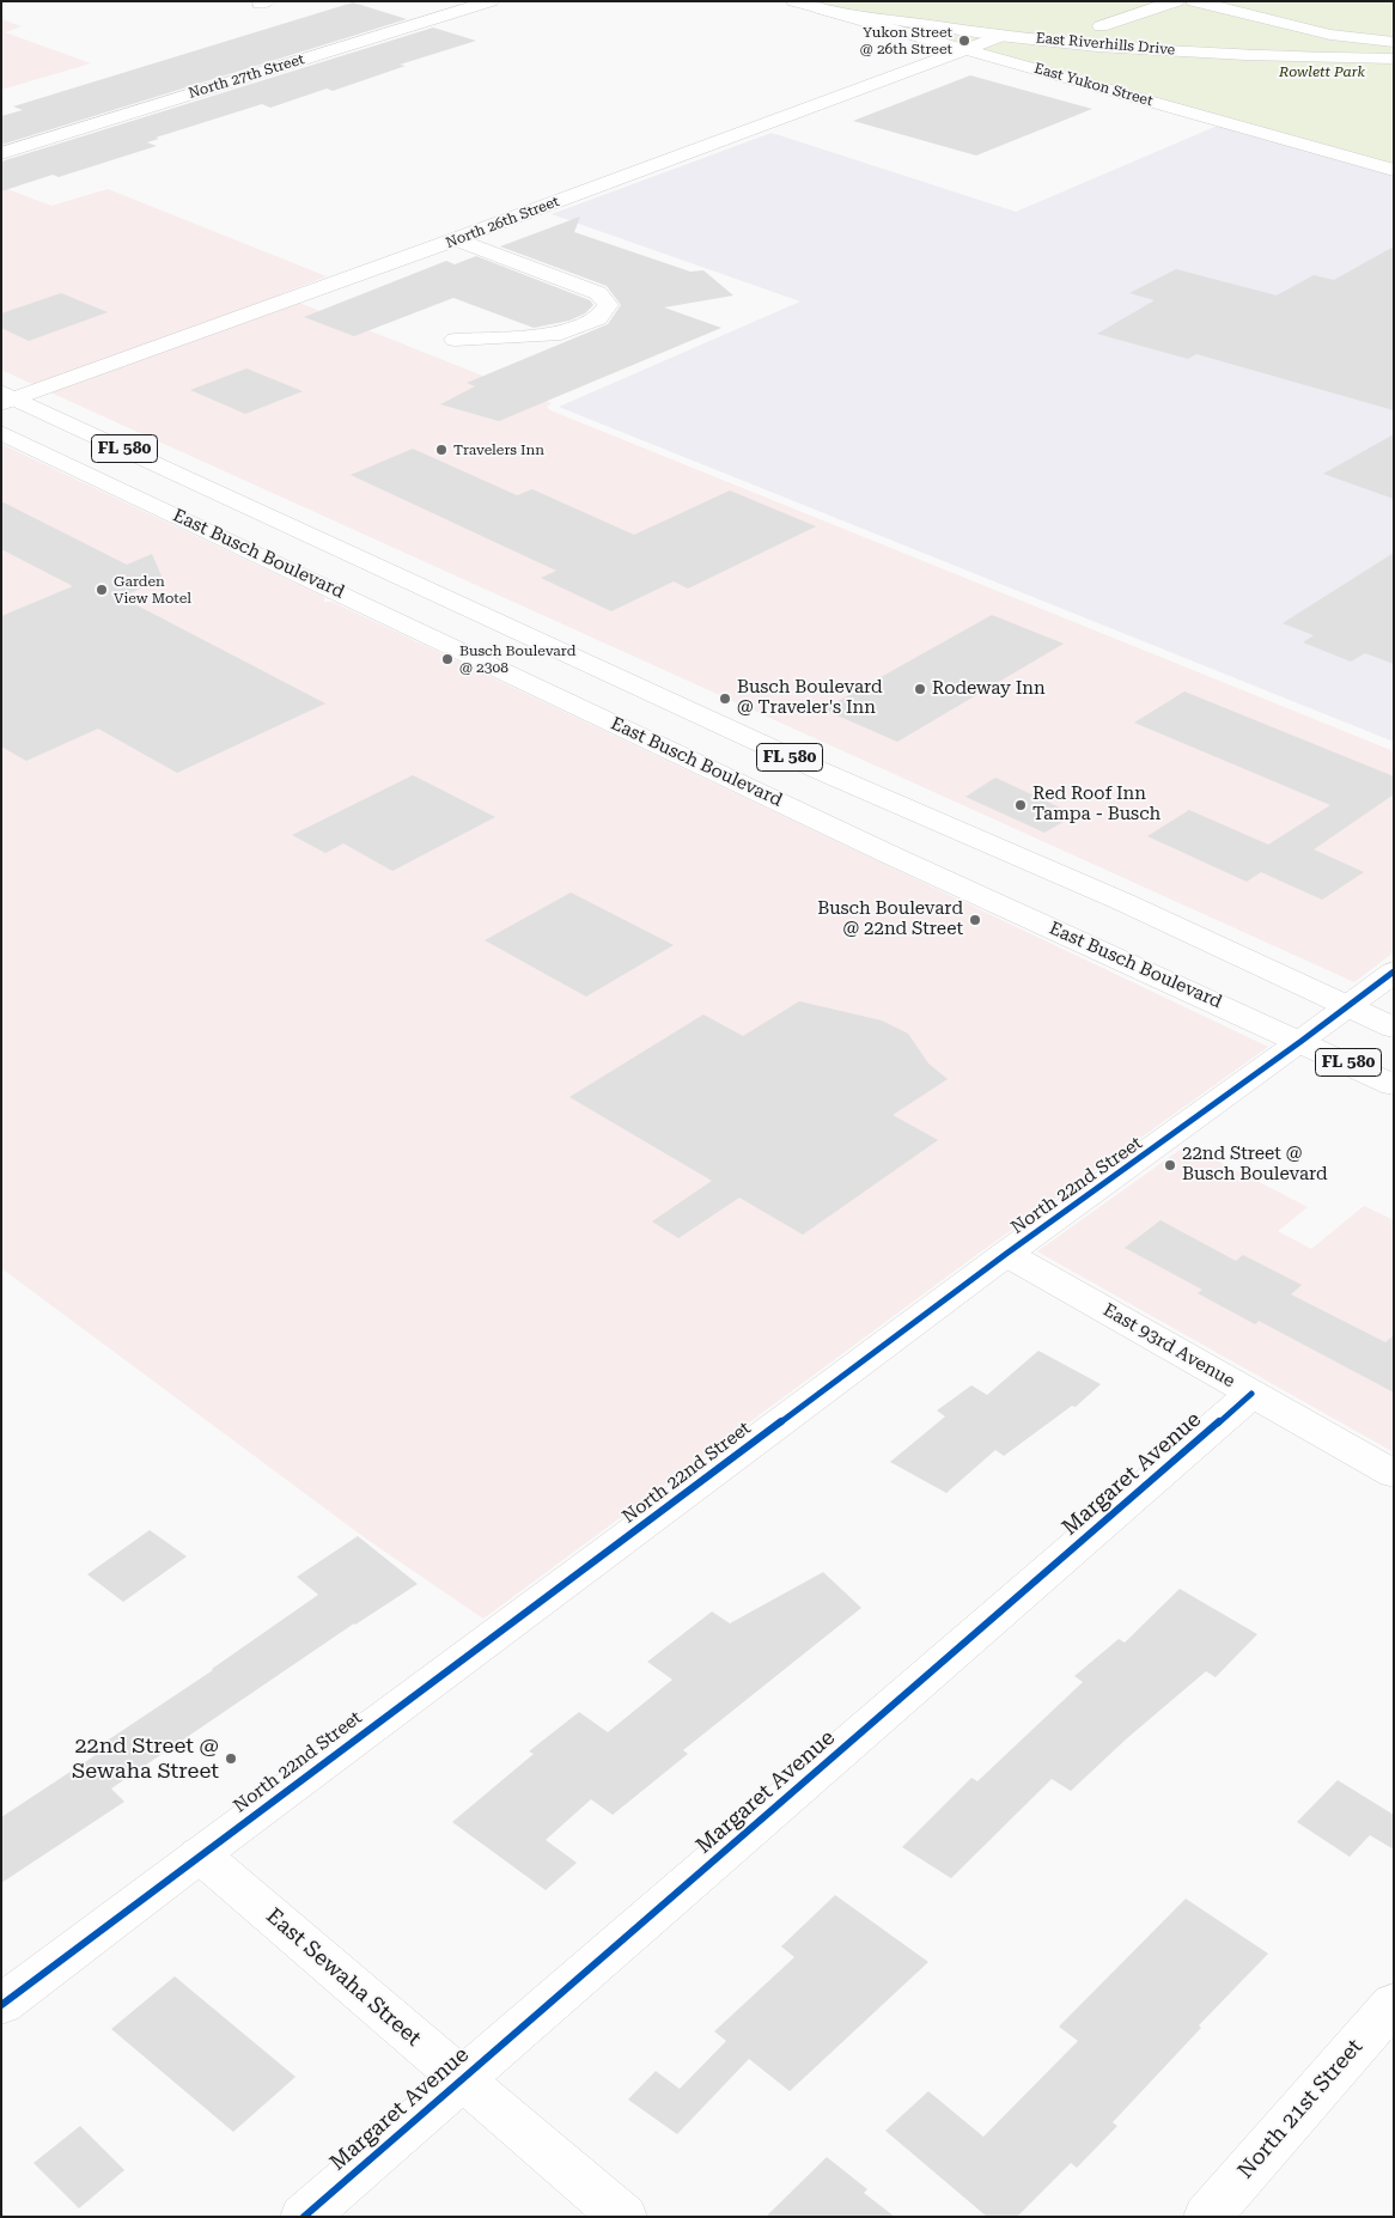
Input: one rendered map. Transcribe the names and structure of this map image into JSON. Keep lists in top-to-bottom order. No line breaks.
{"streets":{"street":["East Riverhills Drive","North 27th Street","East Yukon Street","North 26th Street","FL 580","East Busch Boulevard","North 22nd Street","East 93rd Avenue","Margaret Avenue","East Sewaha Street","North 21st Street"]},"crossings":[["East Riverhills Drive","East Yukon Street"],["East Riverhills Drive","North 26th Street"],["East Yukon Street","North 26th Street"],["North 26th Street","FL 580"],["FL 580","North 22nd Street"],["East Busch Boulevard","North 22nd Street"],["North 22nd Street","East 93rd Avenue"],["North 22nd Street","East Sewaha Street"],["East 93rd Avenue","Margaret Avenue"],["Margaret Avenue","East Sewaha Street"]],"parks":["Rowlett Park"],"places":["Yukon Street @ 26th Street","Travelers Inn","Garden View Motel","Busch Boulevard @ 2308","Rodeway Inn","Busch Boulevard @ Traveler's Inn","Red Roof Inn Tampa - Busch","Busch Boulevard @ 22nd Street","22nd Street @ Busch Boulevard","22nd Street @ Sewaha Street"]}
